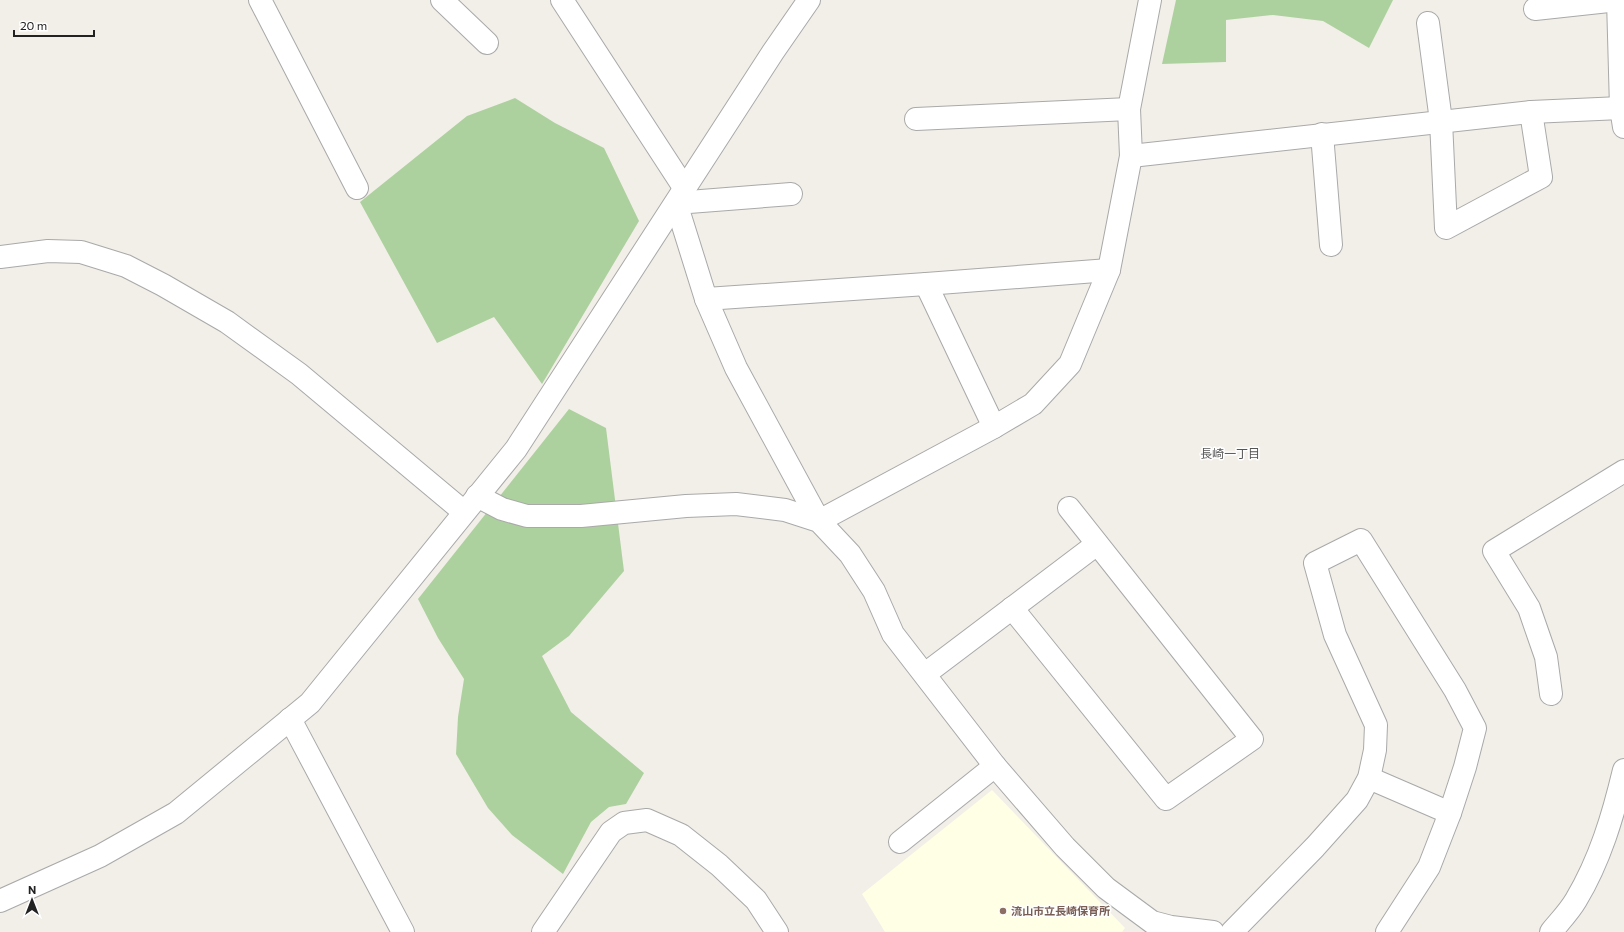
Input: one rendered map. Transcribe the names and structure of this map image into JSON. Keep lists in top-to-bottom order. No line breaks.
{"districts":["長崎一丁目"],"places":["流山市立長崎保育所"],"scale_bar":"20 m","north":"top"}
